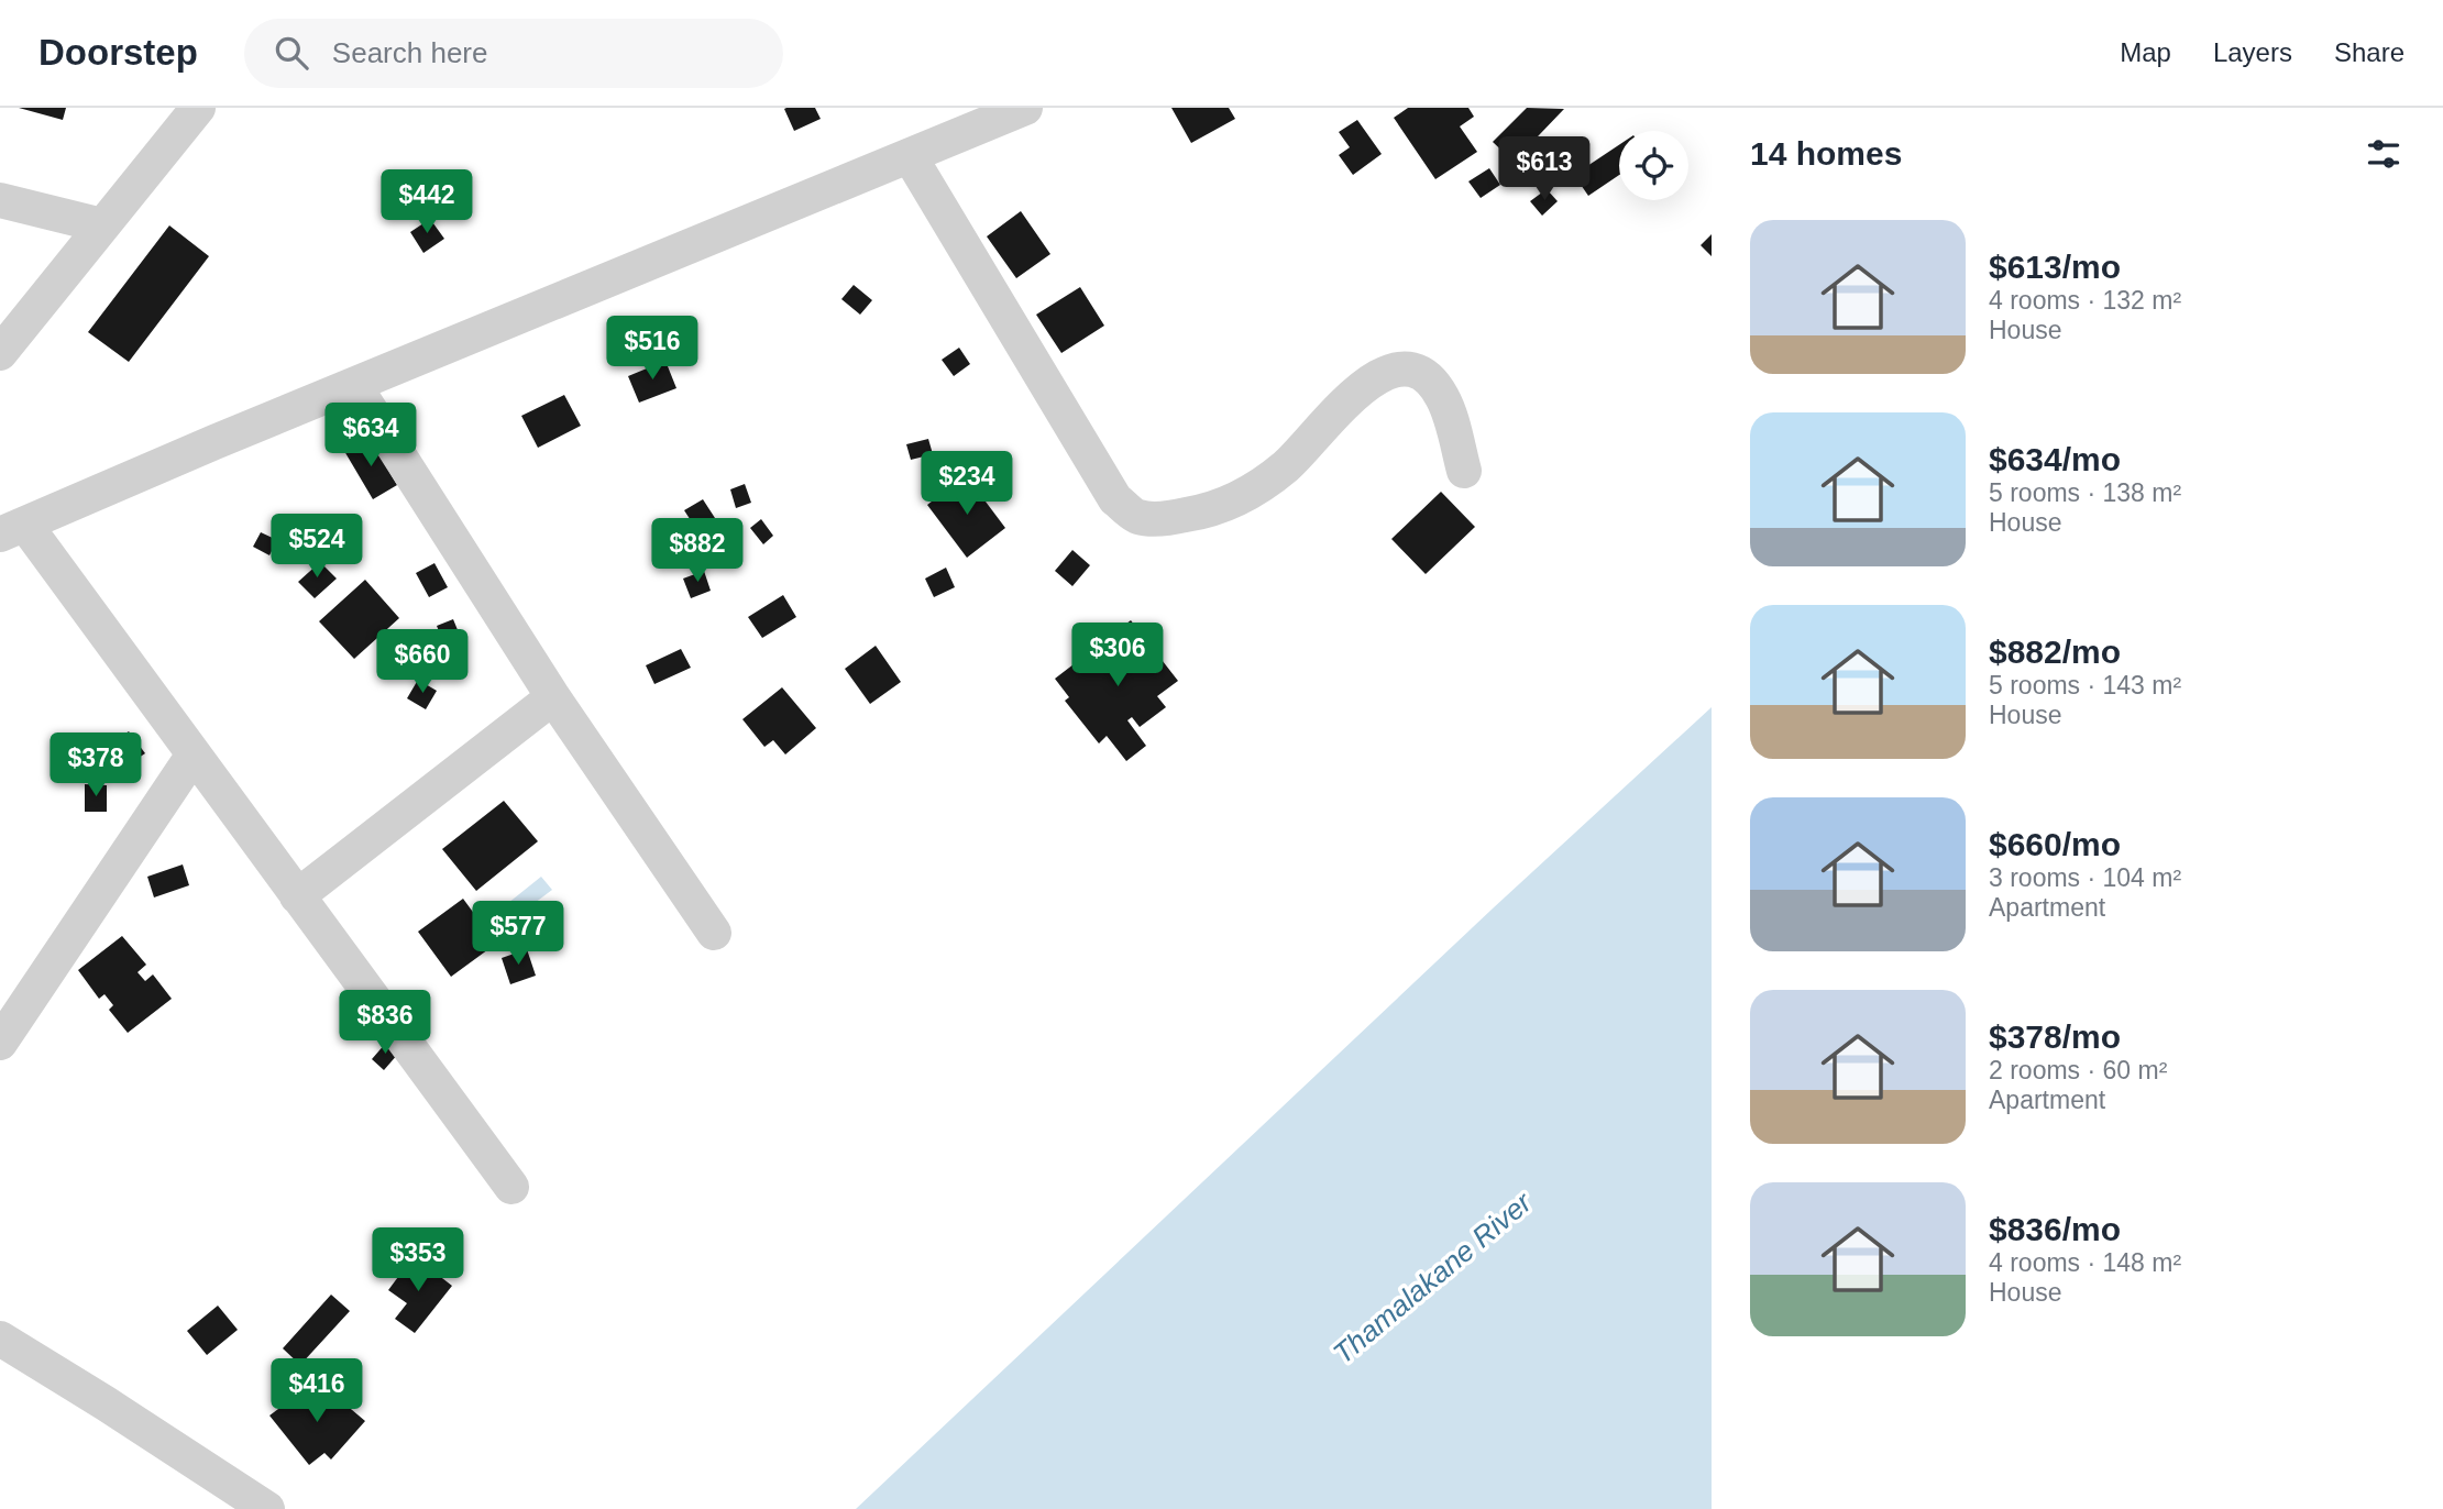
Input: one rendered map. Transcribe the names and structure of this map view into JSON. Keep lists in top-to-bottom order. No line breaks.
{"water":["Thamalakane River"],"page":{"header":"Doorstep","search":"Search here","nav":["Map","Layers","Share"],"heading":"14 homes","price":["$613","$442","$516","$634","$234","$524","$882","$306","$660","$378","$577","$836","$353","$416"],"list":[{"name":"$613/mo","note":"4 rooms · 132 m² · House"},{"name":"$634/mo","note":"5 rooms · 138 m² · House"},{"name":"$882/mo","note":"5 rooms · 143 m² · House"},{"name":"$660/mo","note":"3 rooms · 104 m² · Apartment"},{"name":"$378/mo","note":"2 rooms · 60 m² · Apartment"},{"name":"$836/mo","note":"4 rooms · 148 m² · House"}]}}
